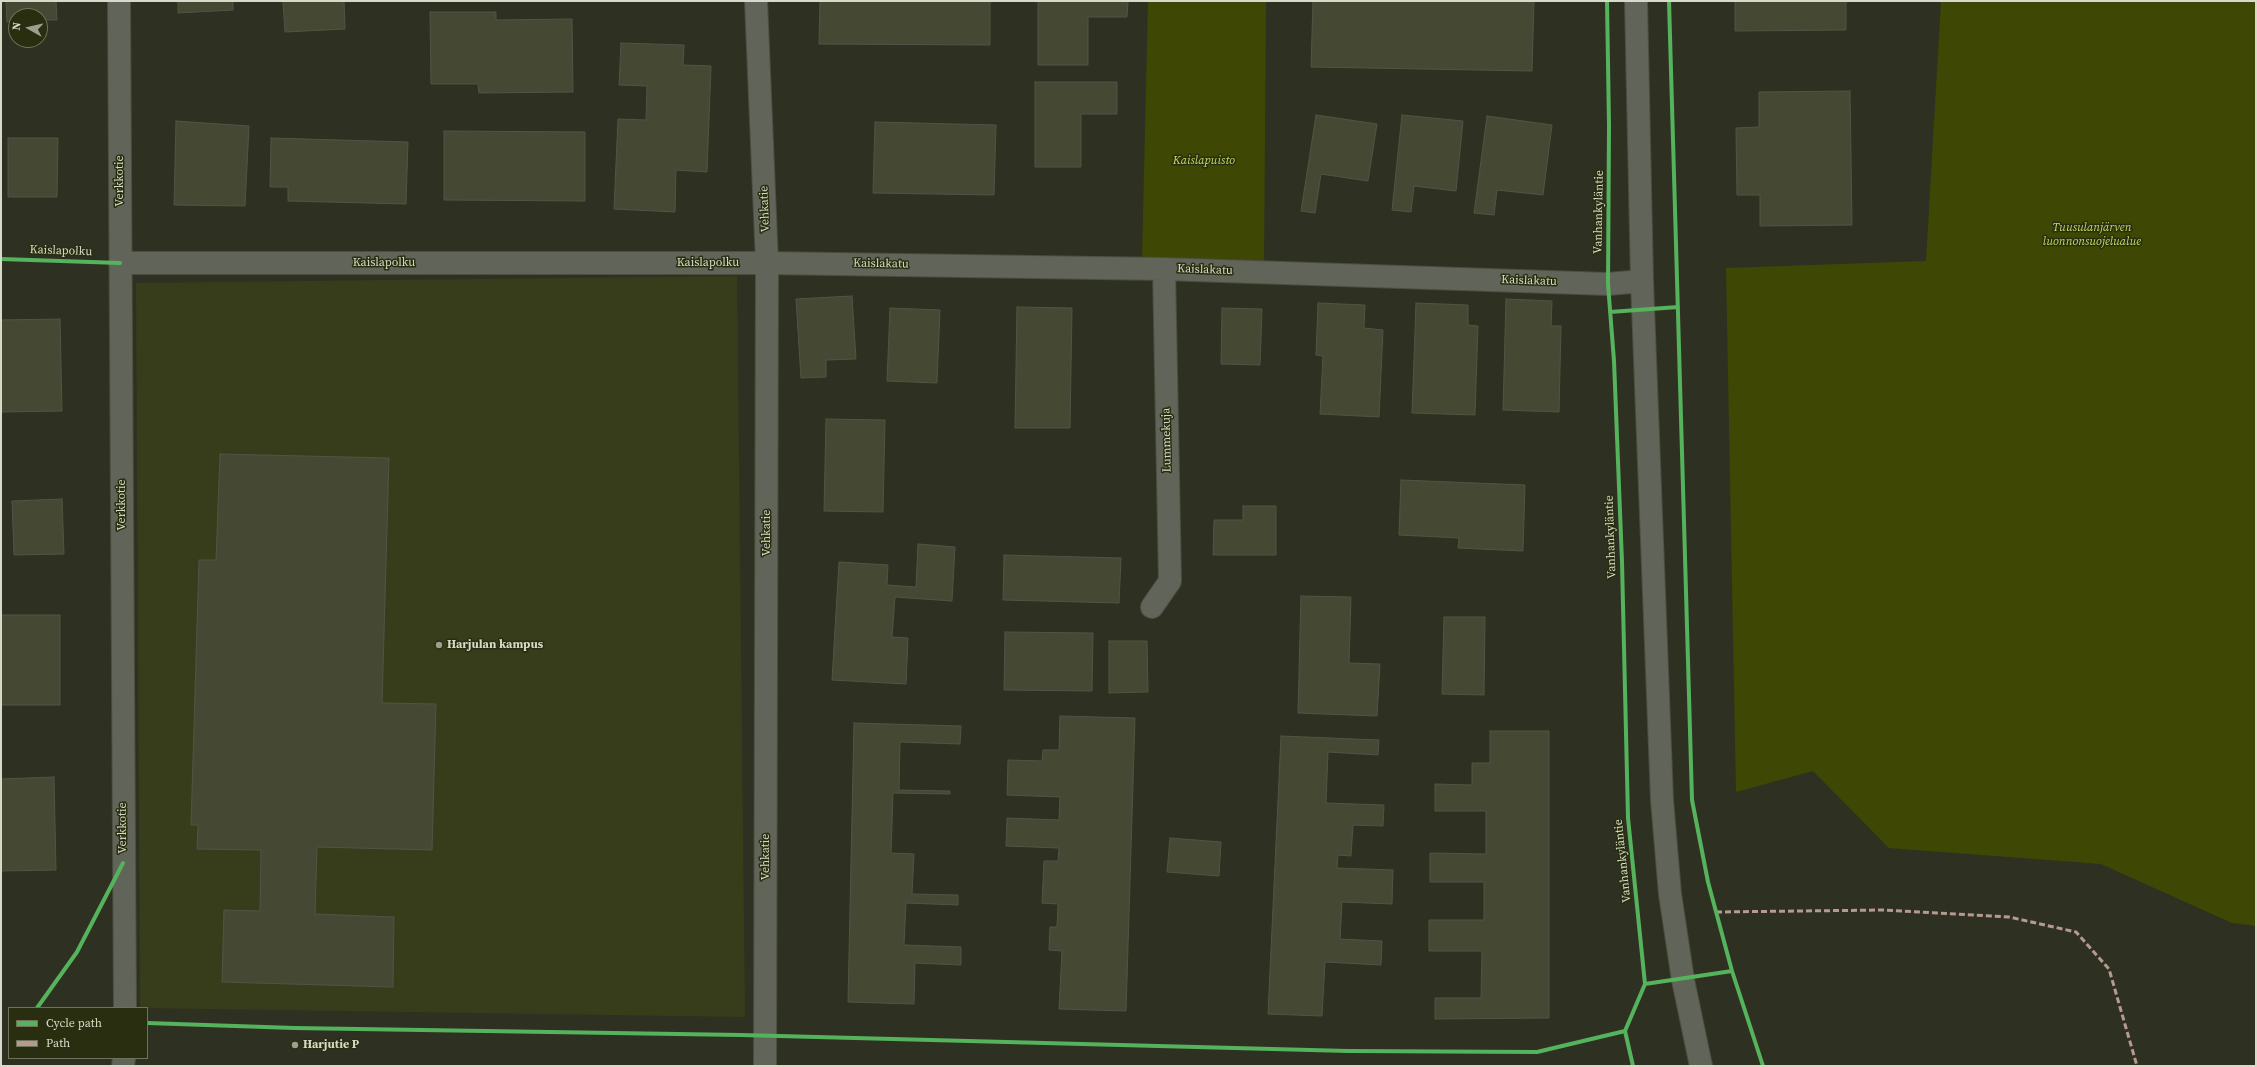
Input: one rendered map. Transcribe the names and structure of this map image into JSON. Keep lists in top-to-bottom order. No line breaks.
{"streets":{"street":["Verkkotie","Vehkatie","Kaislapolku","Kaislakatu","Lummekuja"],"cycle path":["Vanhankyläntie"]},"crossings":[["Verkkotie","Kaislapolku"],["Vehkatie","Kaislapolku"],["Vehkatie","Kaislakatu"],["Kaislapolku","Kaislakatu"],["Kaislakatu","Lummekuja"]],"parks":["Kaislapuisto","Tuusulanjärven luonnonsuojelualue"],"places":["Harjulan kampus","Harjutie P"],"legend":["Cycle path","Path"],"north":"left"}
